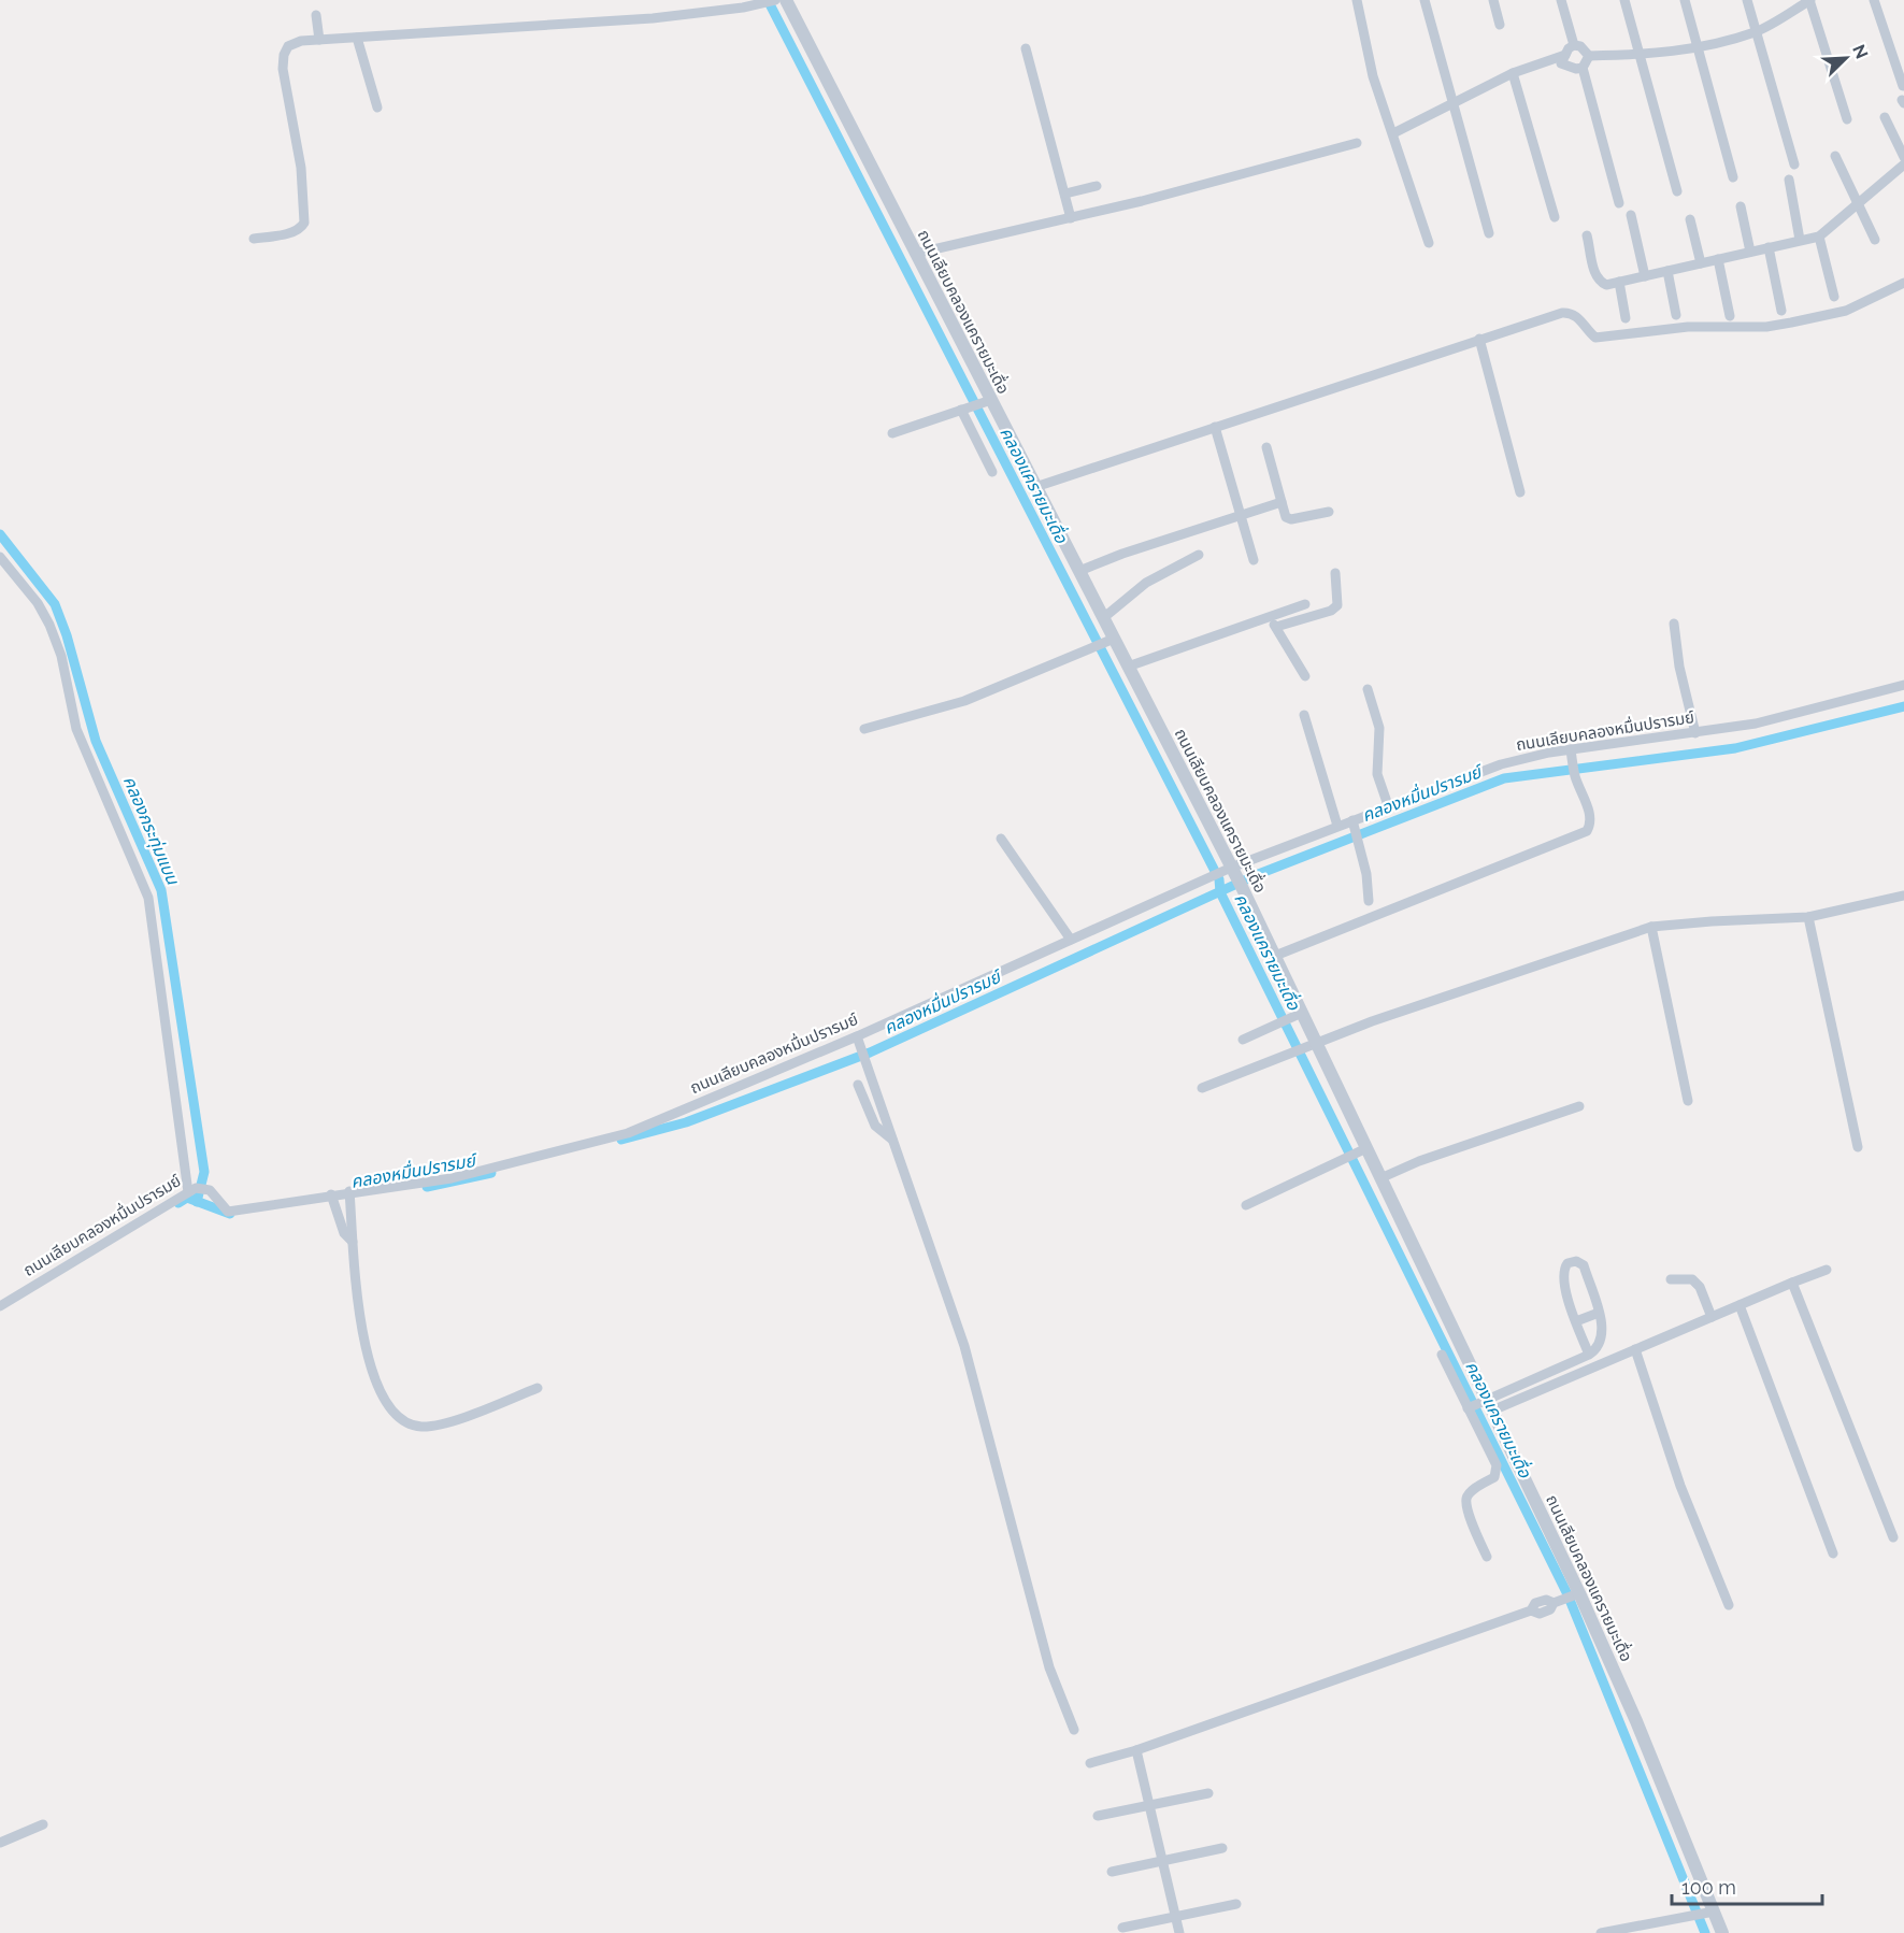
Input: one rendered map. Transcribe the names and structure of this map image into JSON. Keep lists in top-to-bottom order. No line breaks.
{"streets":{"street":["ถนนเลียบคลองแครายมะเดื่อ","ถนนเลียบคลองหมื่นปรารมย์"]},"crossings":[["ถนนเลียบคลองแครายมะเดื่อ","ถนนเลียบคลองหมื่นปรารมย์"]],"water":["คลองแครายมะเดื่อ","คลองหมื่นปรารมย์","คลองกระทุ่มแบน"],"scale_bar":"100 m","north":"top right"}
